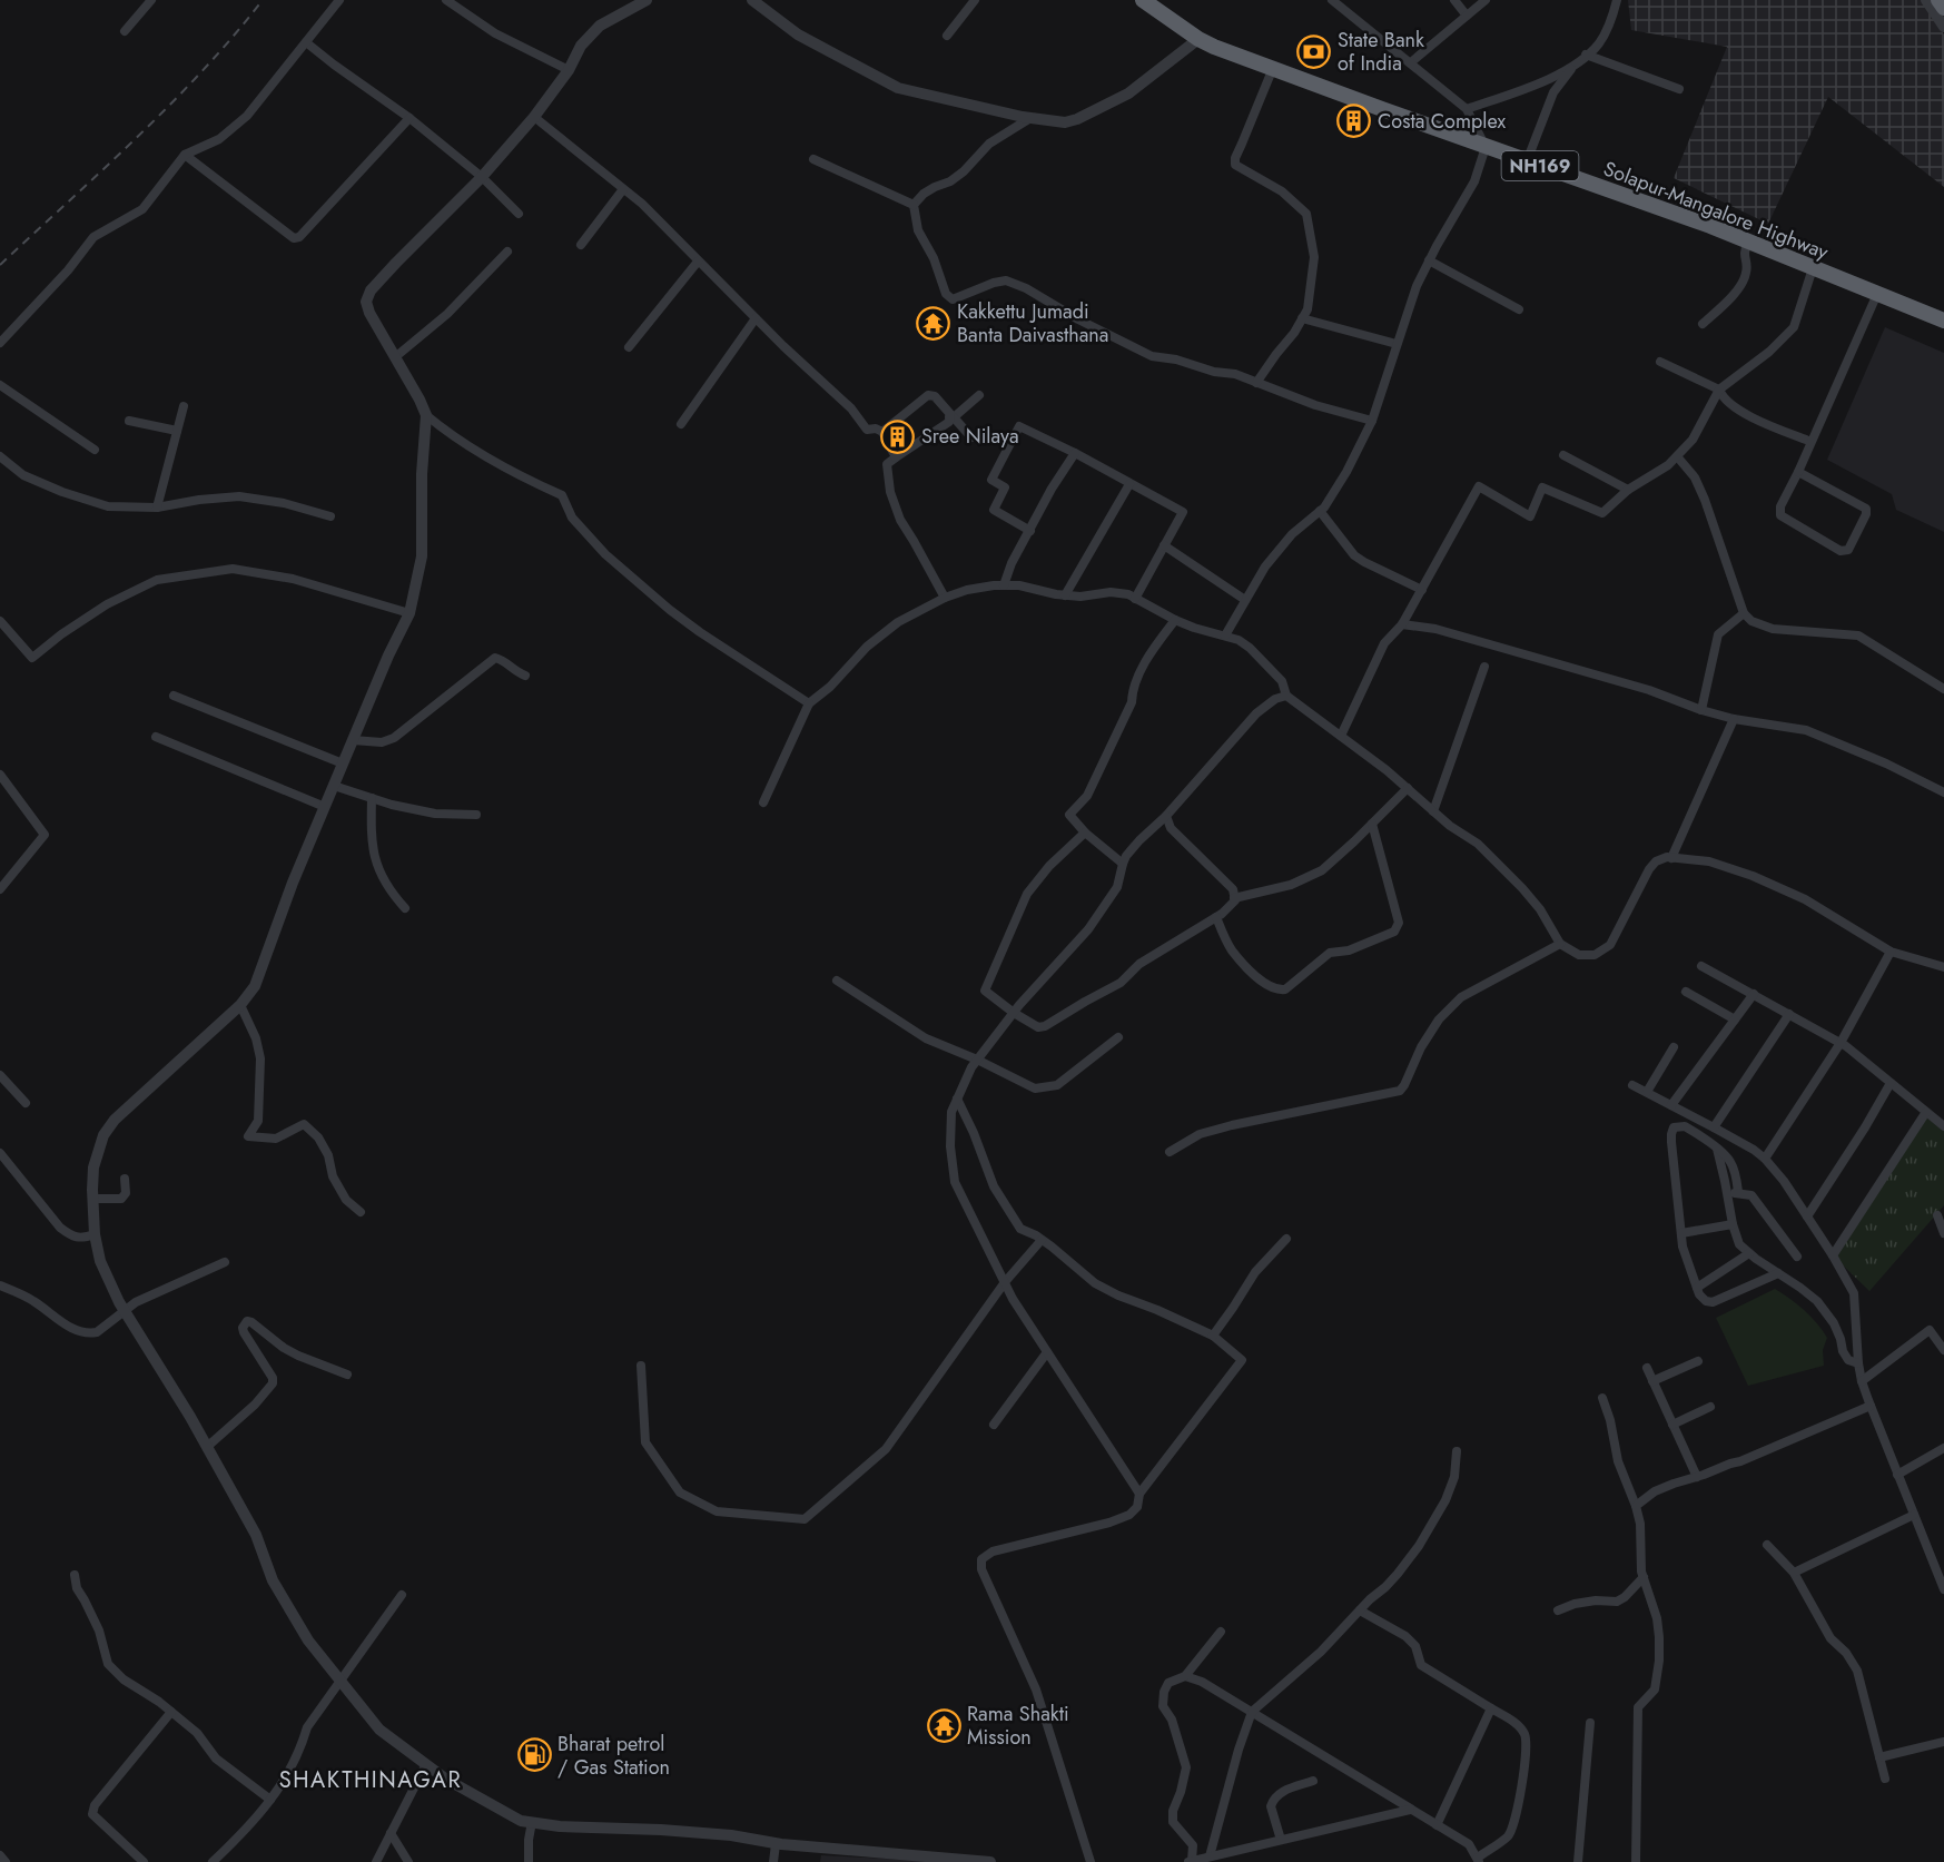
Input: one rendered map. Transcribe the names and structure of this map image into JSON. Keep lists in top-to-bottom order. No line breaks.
{"streets":{"highway":["NH169","Solapur-Mangalore Highway"]},"districts":["SHAKTHINAGAR"],"places":{"bank":["State Bank of India"],"building":["Costa Complex","Sree Nilaya"],"temple":["Kakkettu Jumadi Banta Daivasthana","Rama Shakti Mission"],"fuel station":["Bharat petrol / Gas Station"]}}
